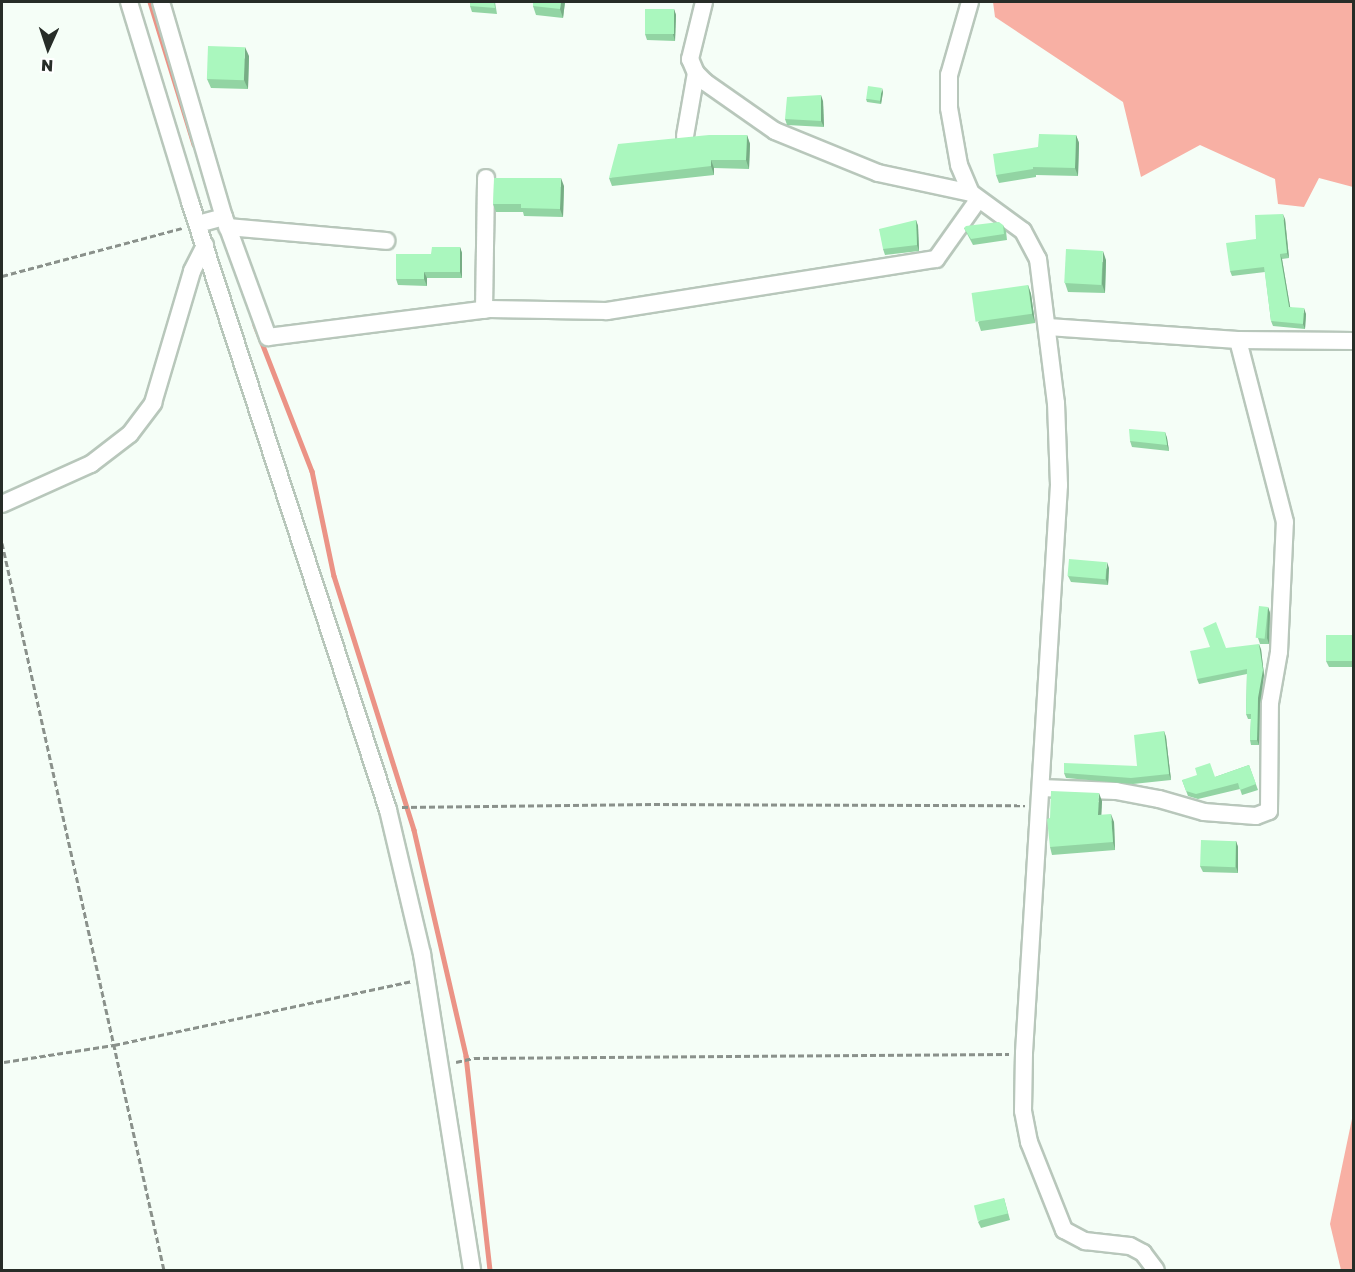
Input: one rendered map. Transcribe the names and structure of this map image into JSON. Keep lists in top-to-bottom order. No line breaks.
{"north":"bottom"}
